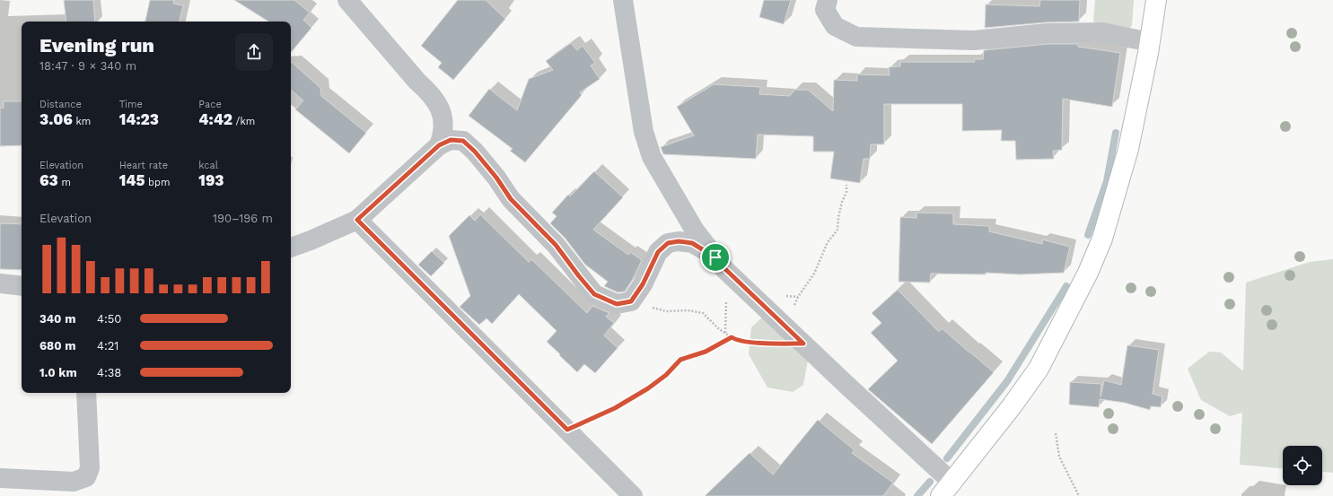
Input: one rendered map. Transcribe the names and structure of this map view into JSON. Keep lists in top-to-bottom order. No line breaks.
{"page":{"heading":["Evening run","18:47 · 9 × 340 m"],"stats":[["Distance","3.06 km"],["Time","14:23"],["Pace","4:42 /km"],["Elevation","63 m"],["Heart rate","145 bpm"],["kcal","193"]],"chart":["Elevation","190–196 m"],"list":[{"name":"340 m","note":"4:50"},{"name":"680 m","note":"4:21"},{"name":"1.0 km","note":"4:38"}]}}
